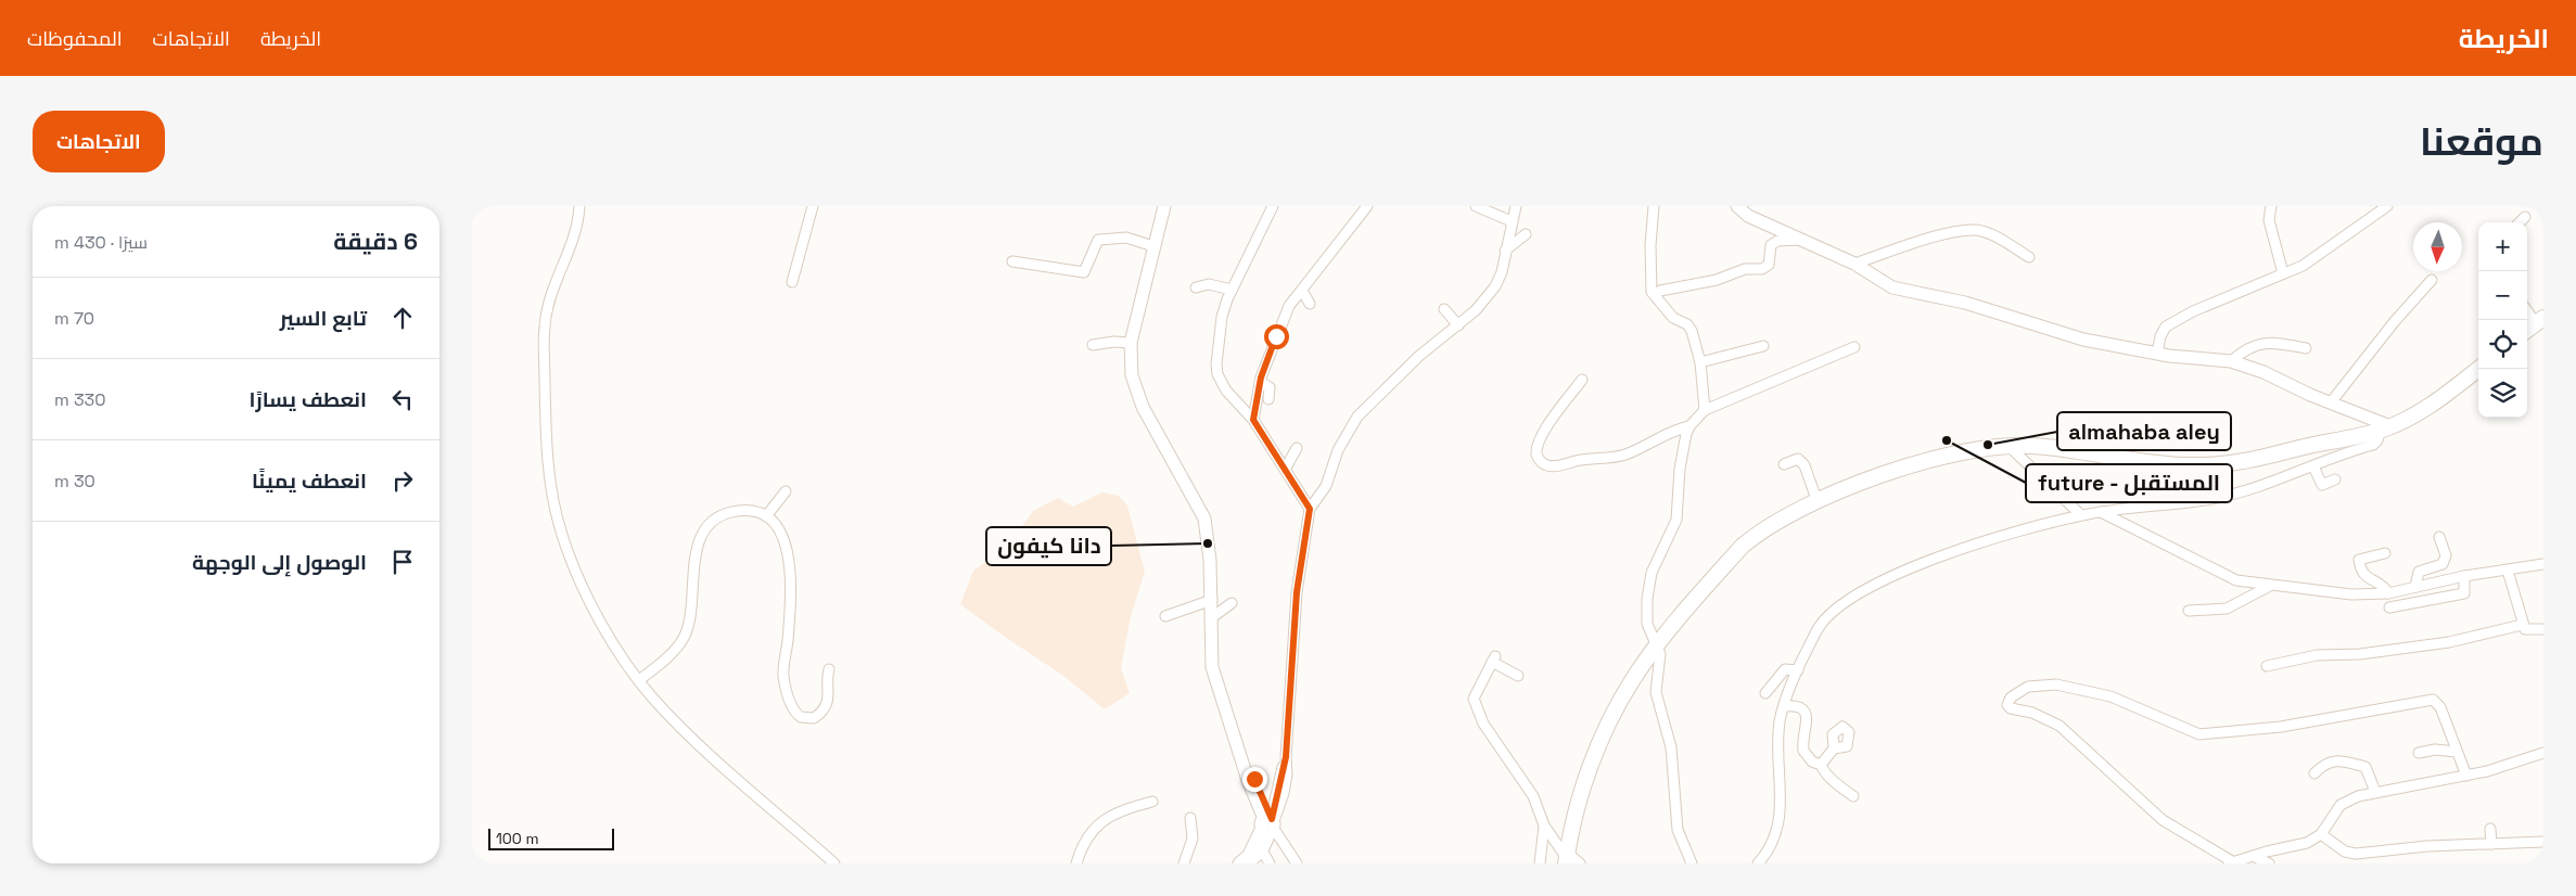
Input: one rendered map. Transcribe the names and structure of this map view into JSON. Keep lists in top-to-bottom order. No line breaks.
{"places":["future - المستقبل","almahaba aley","دانا كيفون"],"scale_bar":"100 m","north":"bottom","page":{"header":"الخريطة","nav":["الخريطة","الاتجاهات","المحفوظات"],"title":"موقعنا","buttons":"الاتجاهات","heading":["6 دقيقة","سيرًا · 430 m"],"map_buttons":["+","−"],"list":[["تابع السير","70 m"],["انعطف يسارًا","330 m"],["انعطف يمينًا","30 m"],"الوصول إلى الوجهة"],"scale":"100 m"}}
